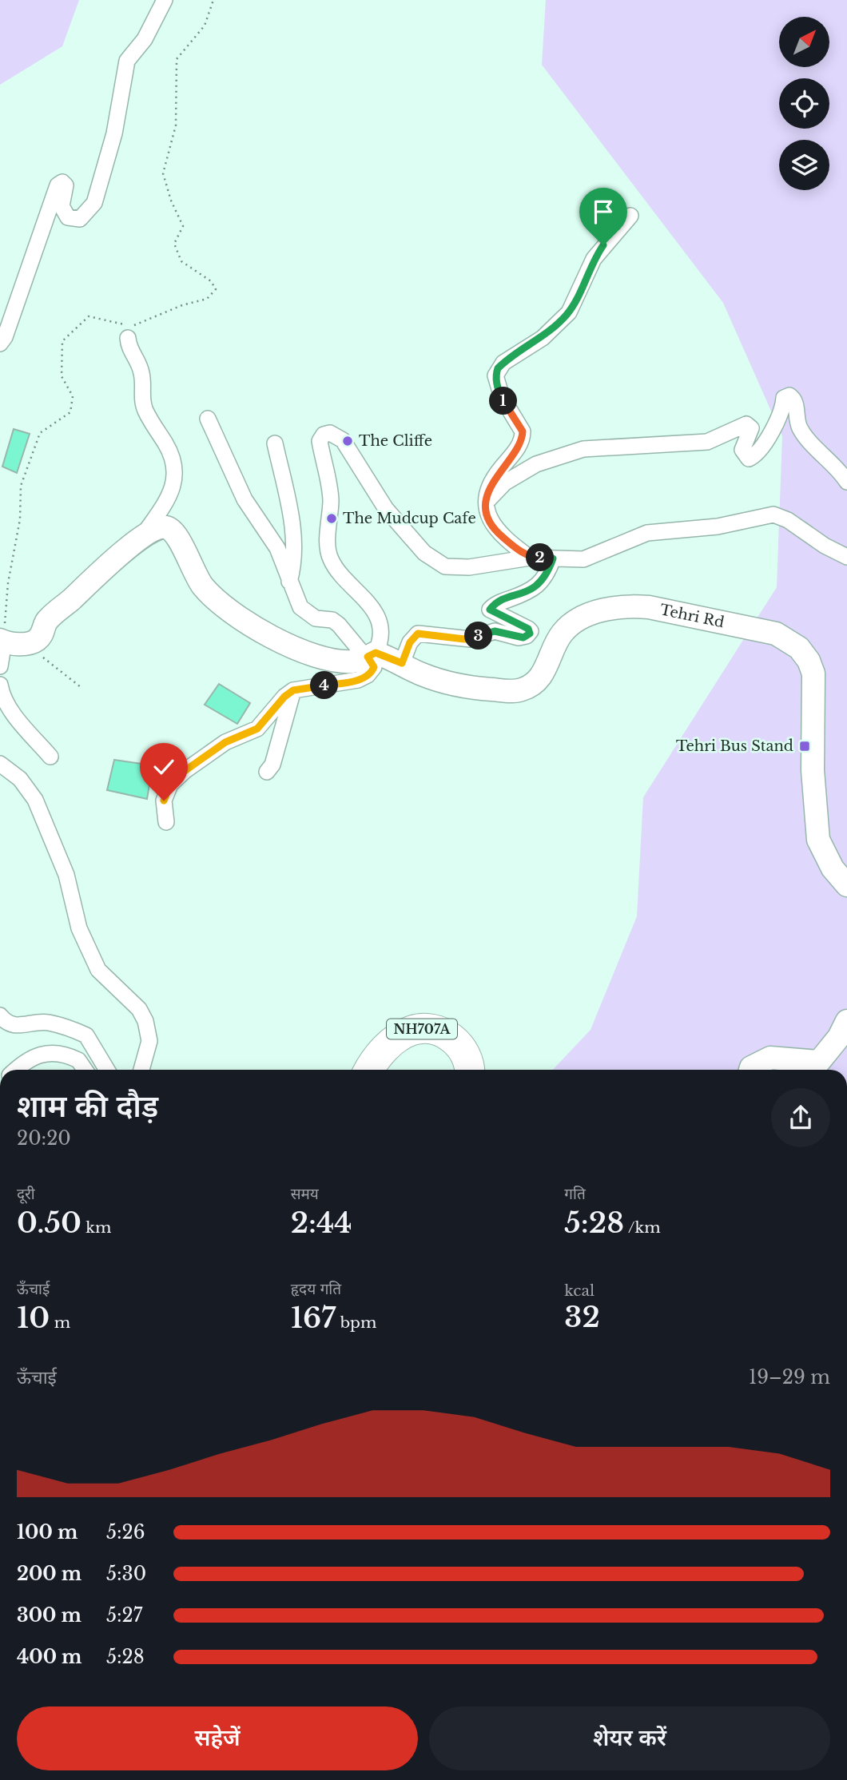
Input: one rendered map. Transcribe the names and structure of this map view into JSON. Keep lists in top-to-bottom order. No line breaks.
{"streets":{"highway":["NH707A"],"street":["Tehri Rd"]},"places":{"other":["The Cliffe","The Mudcup Cafe"],"transit":["Tehri Bus Stand"]},"north":"top right","page":{"pins":["1","2","3","4"],"heading":["शाम की दौड़","20:20"],"stats":[["दूरी","0.50 km"],["समय","2:44"],["गति","5:28 /km"],["ऊँचाई","10 m"],["हृदय गति","167 bpm"],["kcal","32"]],"chart":["ऊँचाई","19–29 m"],"list":[{"name":"100 m","note":"5:26"},{"name":"200 m","note":"5:30"},{"name":"300 m","note":"5:27"},{"name":"400 m","note":"5:28"}],"buttons":["सहेजें","शेयर करें"]}}
